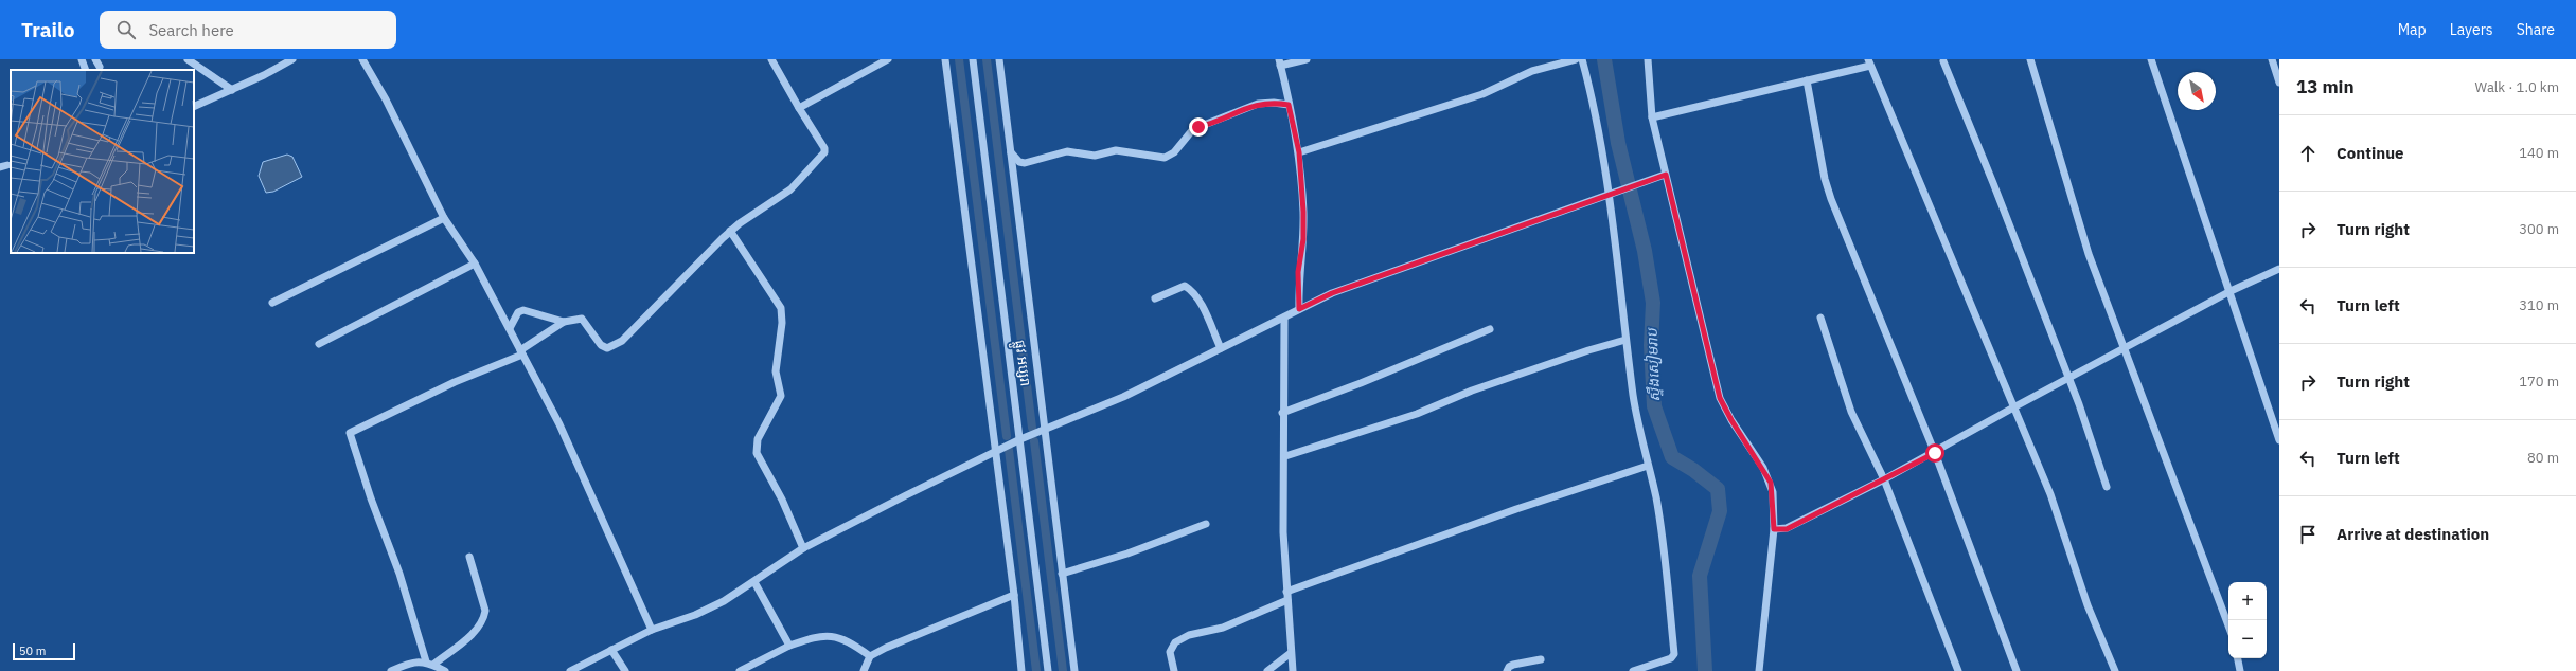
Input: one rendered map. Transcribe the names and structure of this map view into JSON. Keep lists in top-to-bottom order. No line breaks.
{"streets":{"street":["ផ្លូវ អប្សរា"]},"water":["ស្ទឹងសៀមរាប"],"scale_bar":"50 m","north":"bottom right","page":{"header":"Trailo","search":"Search here","nav":["Map","Layers","Share"],"heading":["13 min","Walk · 1.0 km"],"list":[["Continue","140 m"],["Turn right","300 m"],["Turn left","310 m"],["Turn right","170 m"],["Turn left","80 m"],"Arrive at destination"],"map_buttons":["+","−"],"scale":"50 m"}}
